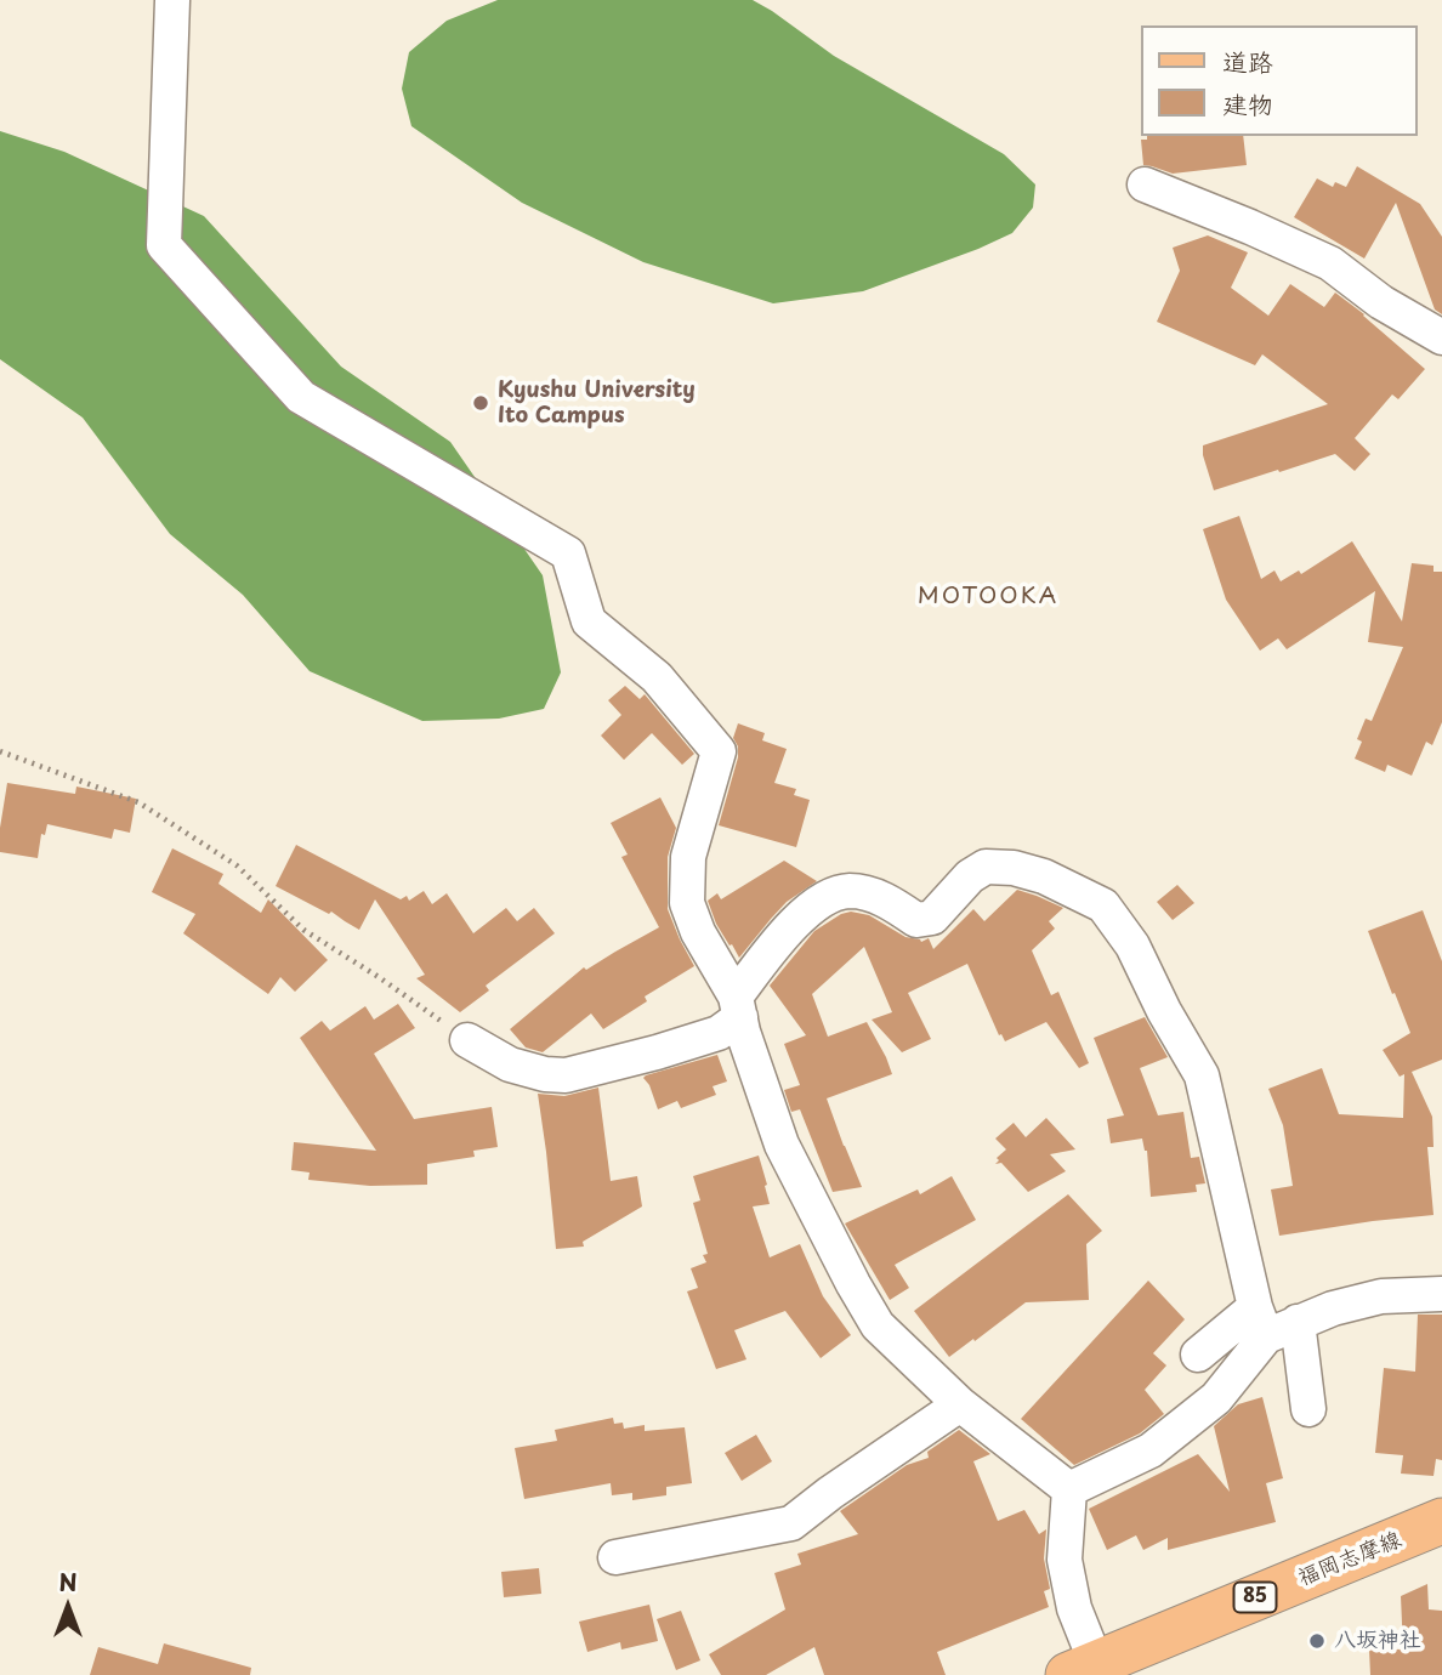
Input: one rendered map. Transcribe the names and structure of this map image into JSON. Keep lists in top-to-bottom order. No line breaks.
{"streets":{"main road":["福岡志摩線","85"]},"districts":["MOTOOKA"],"places":["Kyushu University Ito Campus","八坂神社"],"legend":["道路","建物"],"north":"top"}
